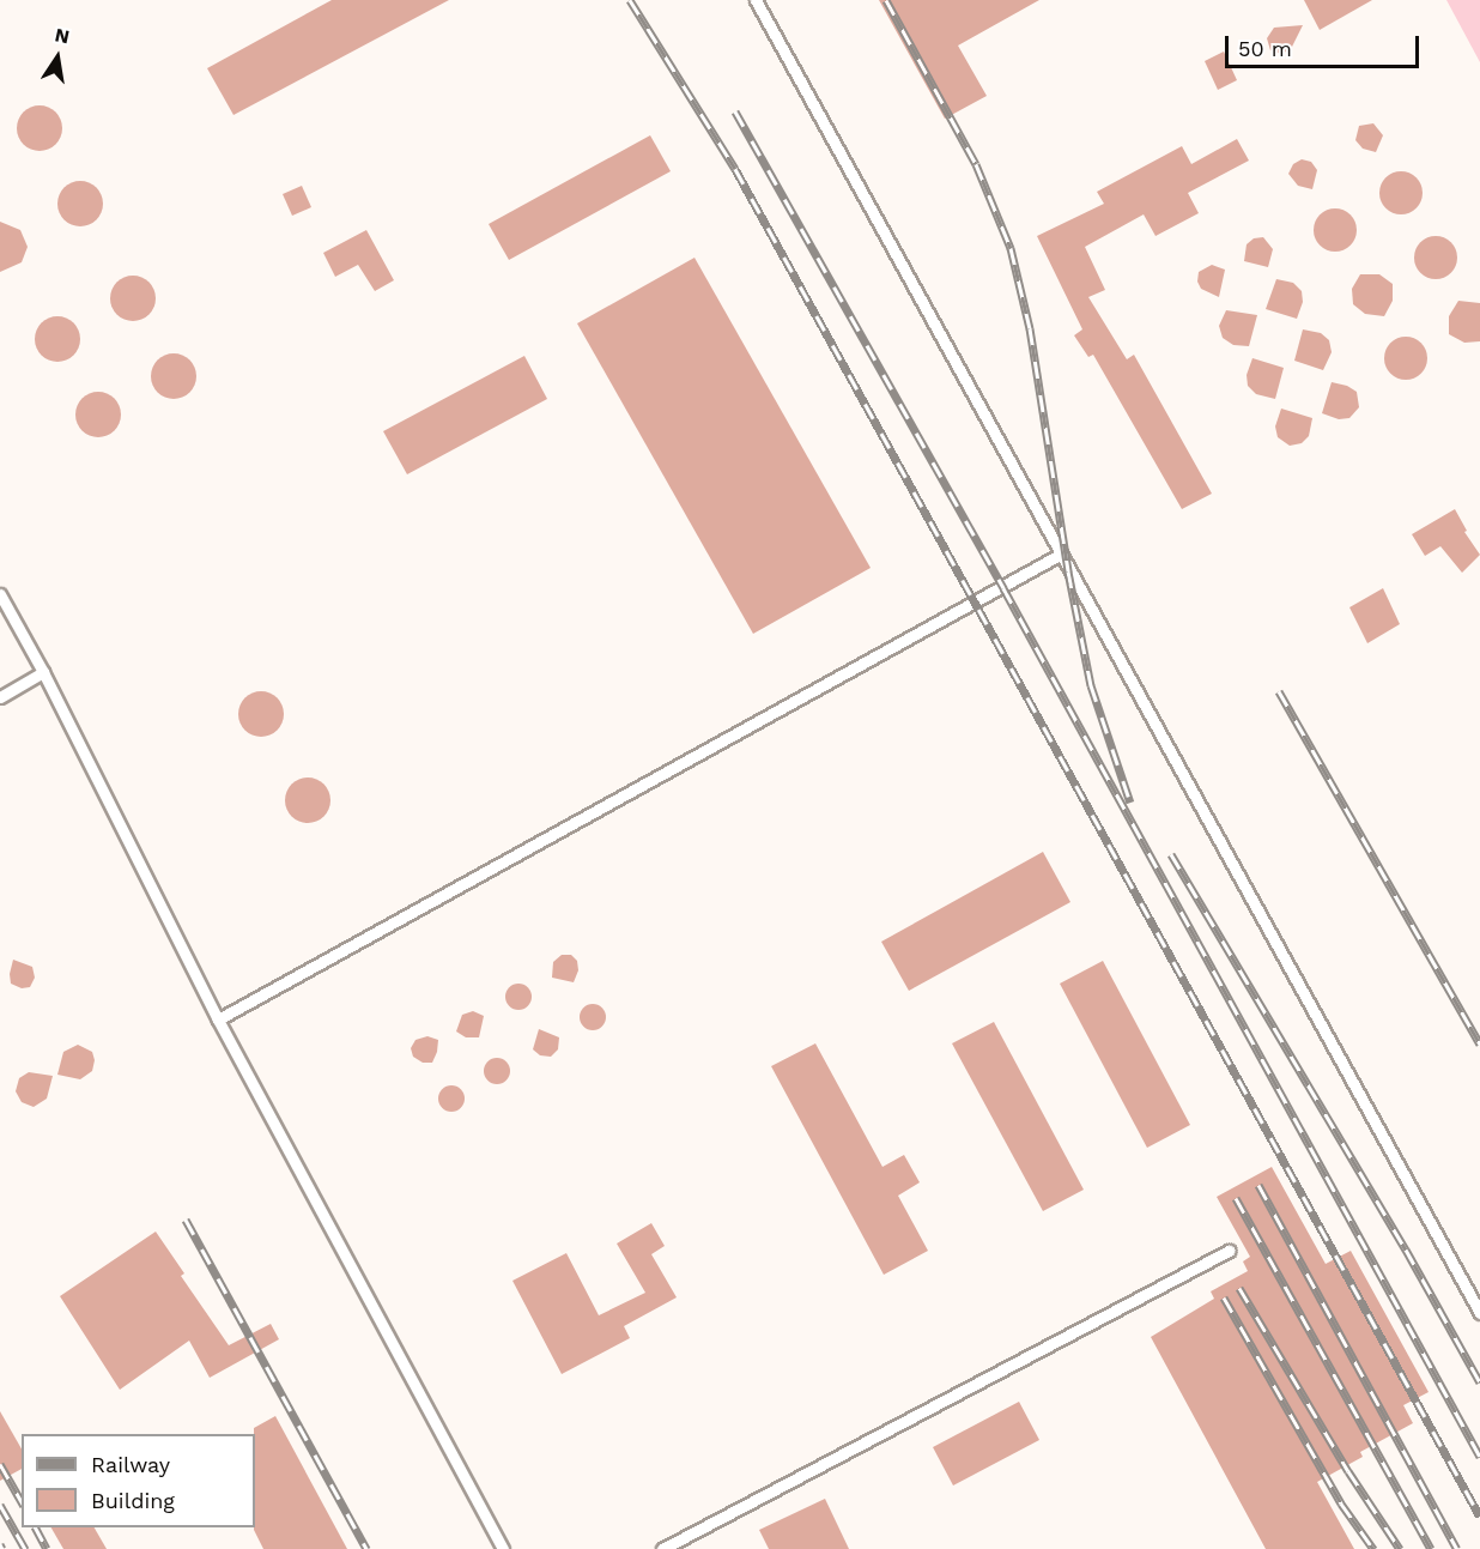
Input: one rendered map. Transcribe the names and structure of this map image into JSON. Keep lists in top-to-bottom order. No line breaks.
{"legend":["Railway","Building"],"scale_bar":"50 m","north":"top"}
